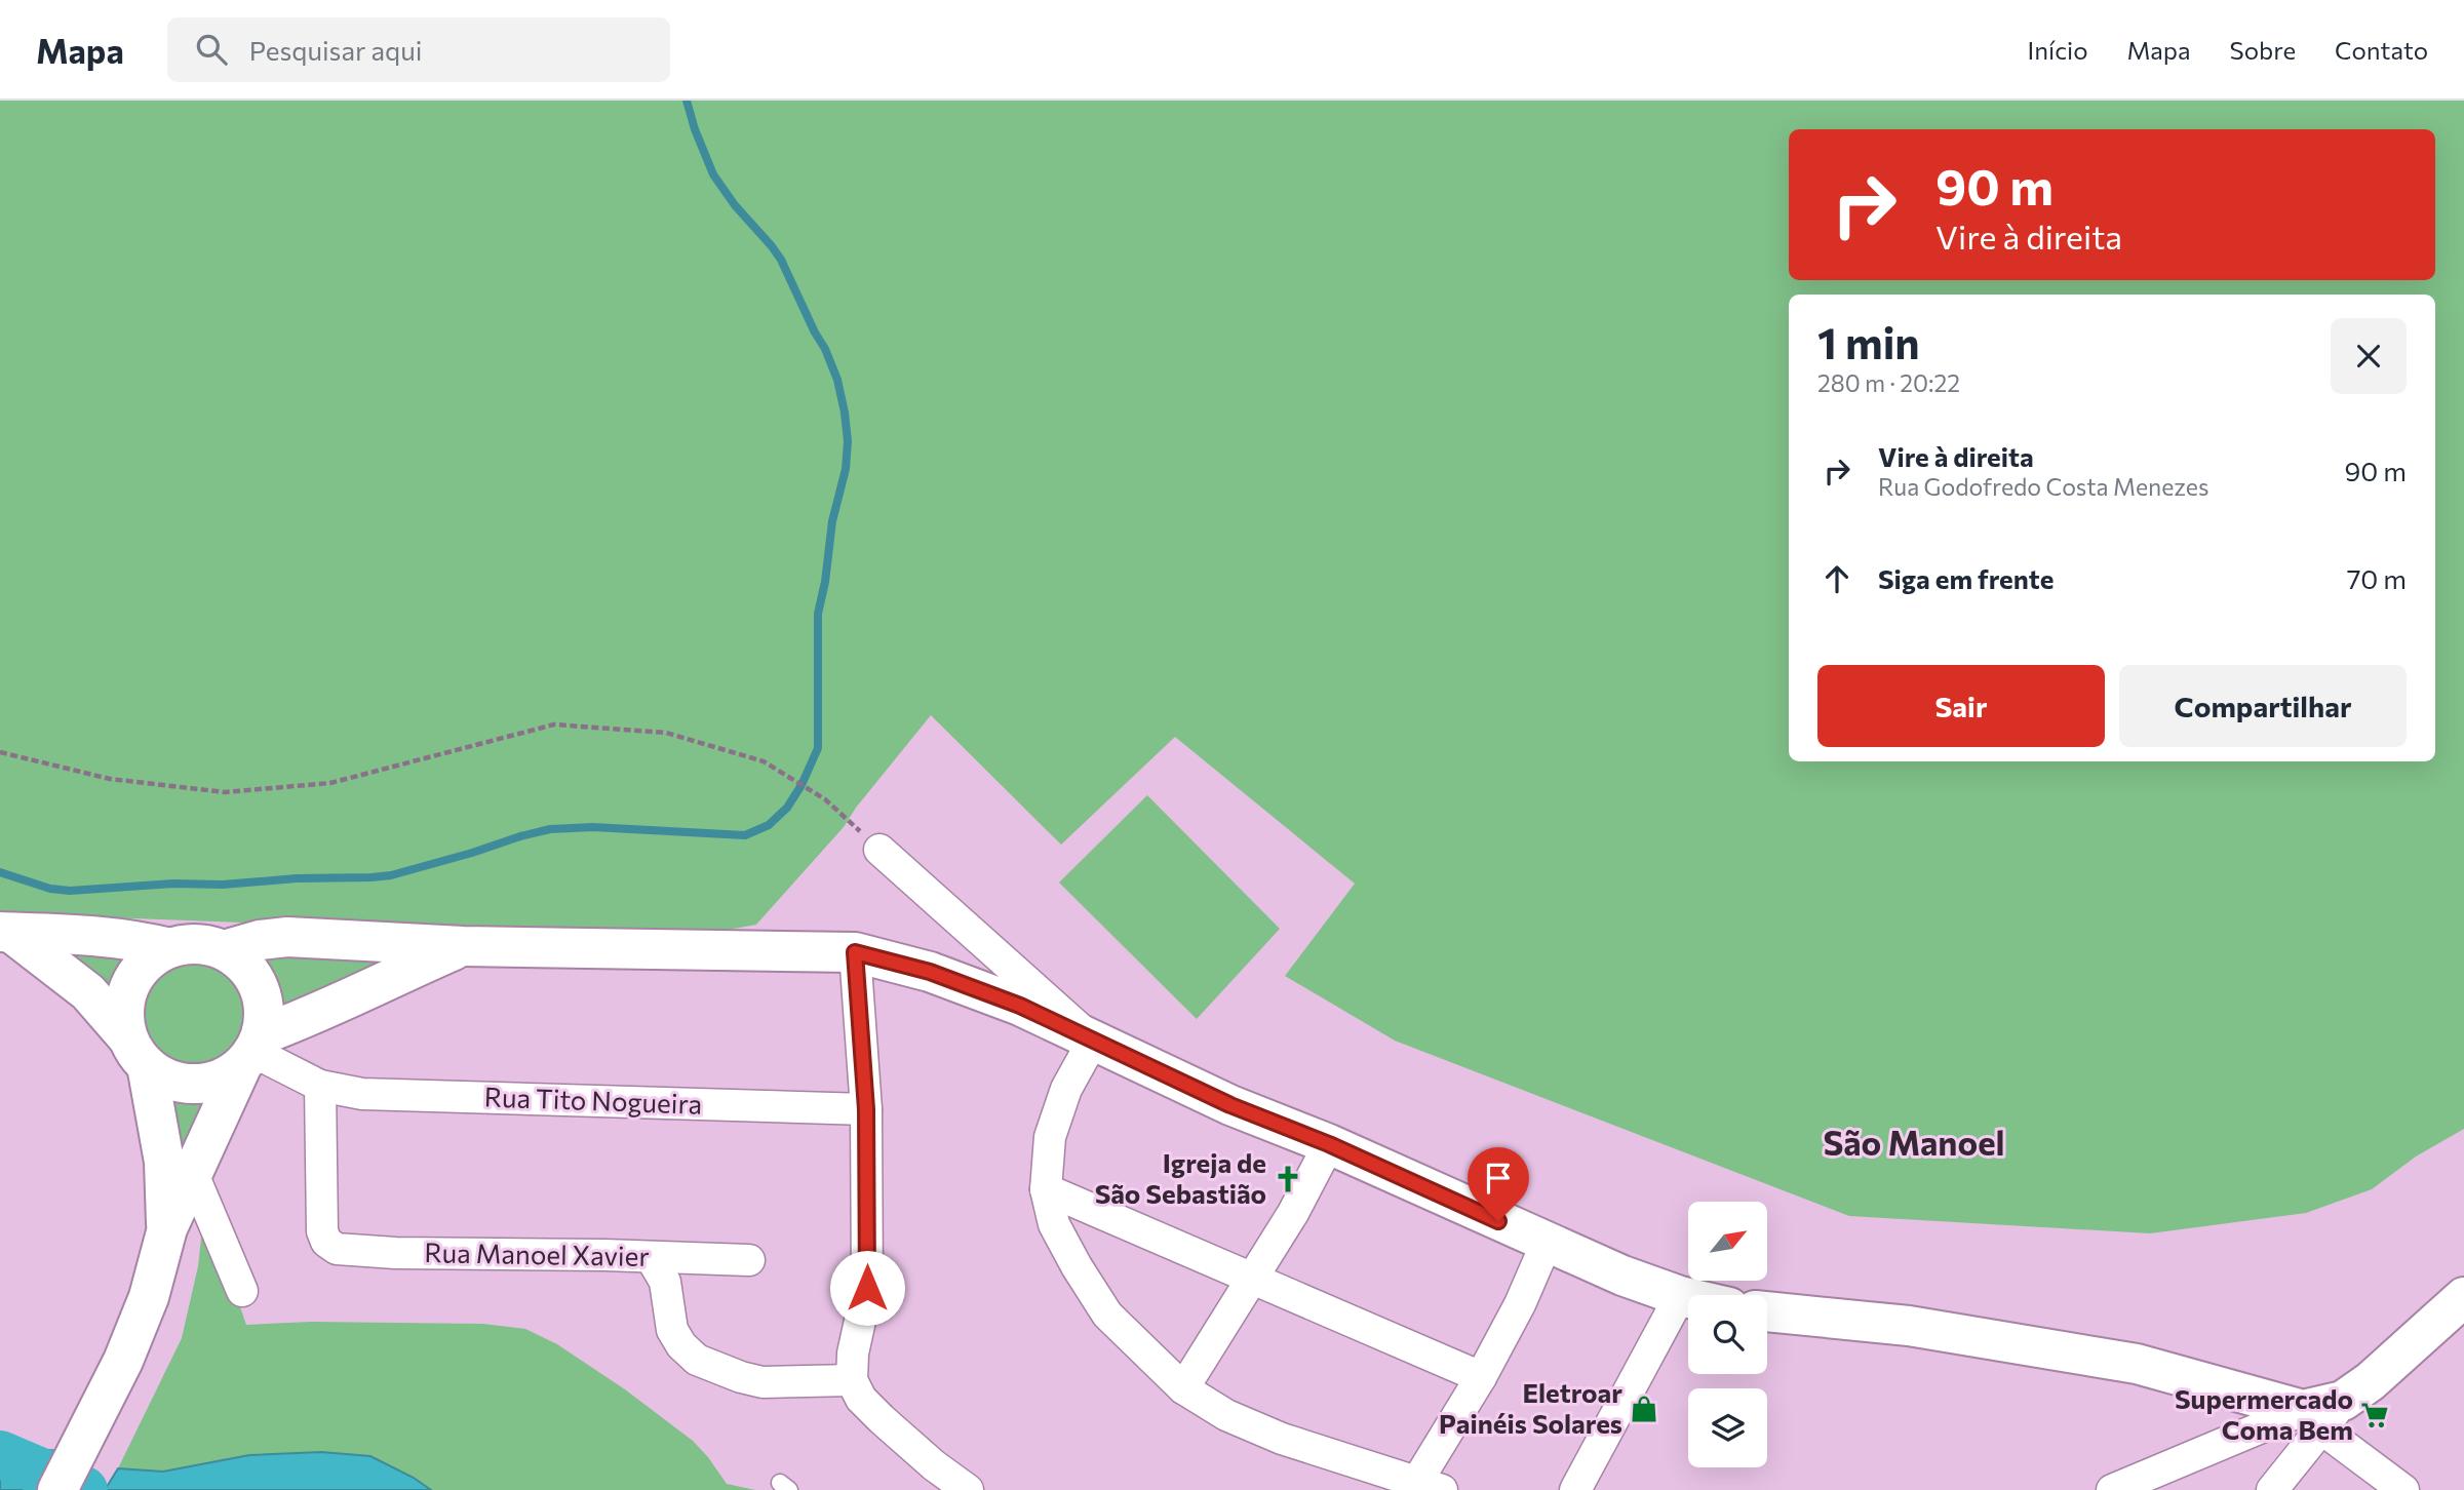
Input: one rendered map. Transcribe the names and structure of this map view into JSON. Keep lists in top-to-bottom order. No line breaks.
{"streets":{"street":["Rua Tito Nogueira","Rua Manoel Xavier"]},"crossings":[["Rua Tito Nogueira","Rua Manoel Xavier"]],"districts":["São Manoel"],"places":{"church":["Igreja de São Sebastião"],"shop":["Eletroar Painéis Solares"],"supermarket":["Supermercado Coma Bem"]},"north":"top right","page":{"header":"Mapa","search":"Pesquisar aqui","nav":["Início","Mapa","Sobre","Contato"],"turn":["90 m","Vire à direita"],"heading":["1 min","280 m · 20:22"],"list":[{"name":"Vire à direita","note":"Rua Godofredo Costa Menezes","value":"90 m"},{"name":"Siga em frente","value":"70 m"}],"buttons":["Sair","Compartilhar"]}}
